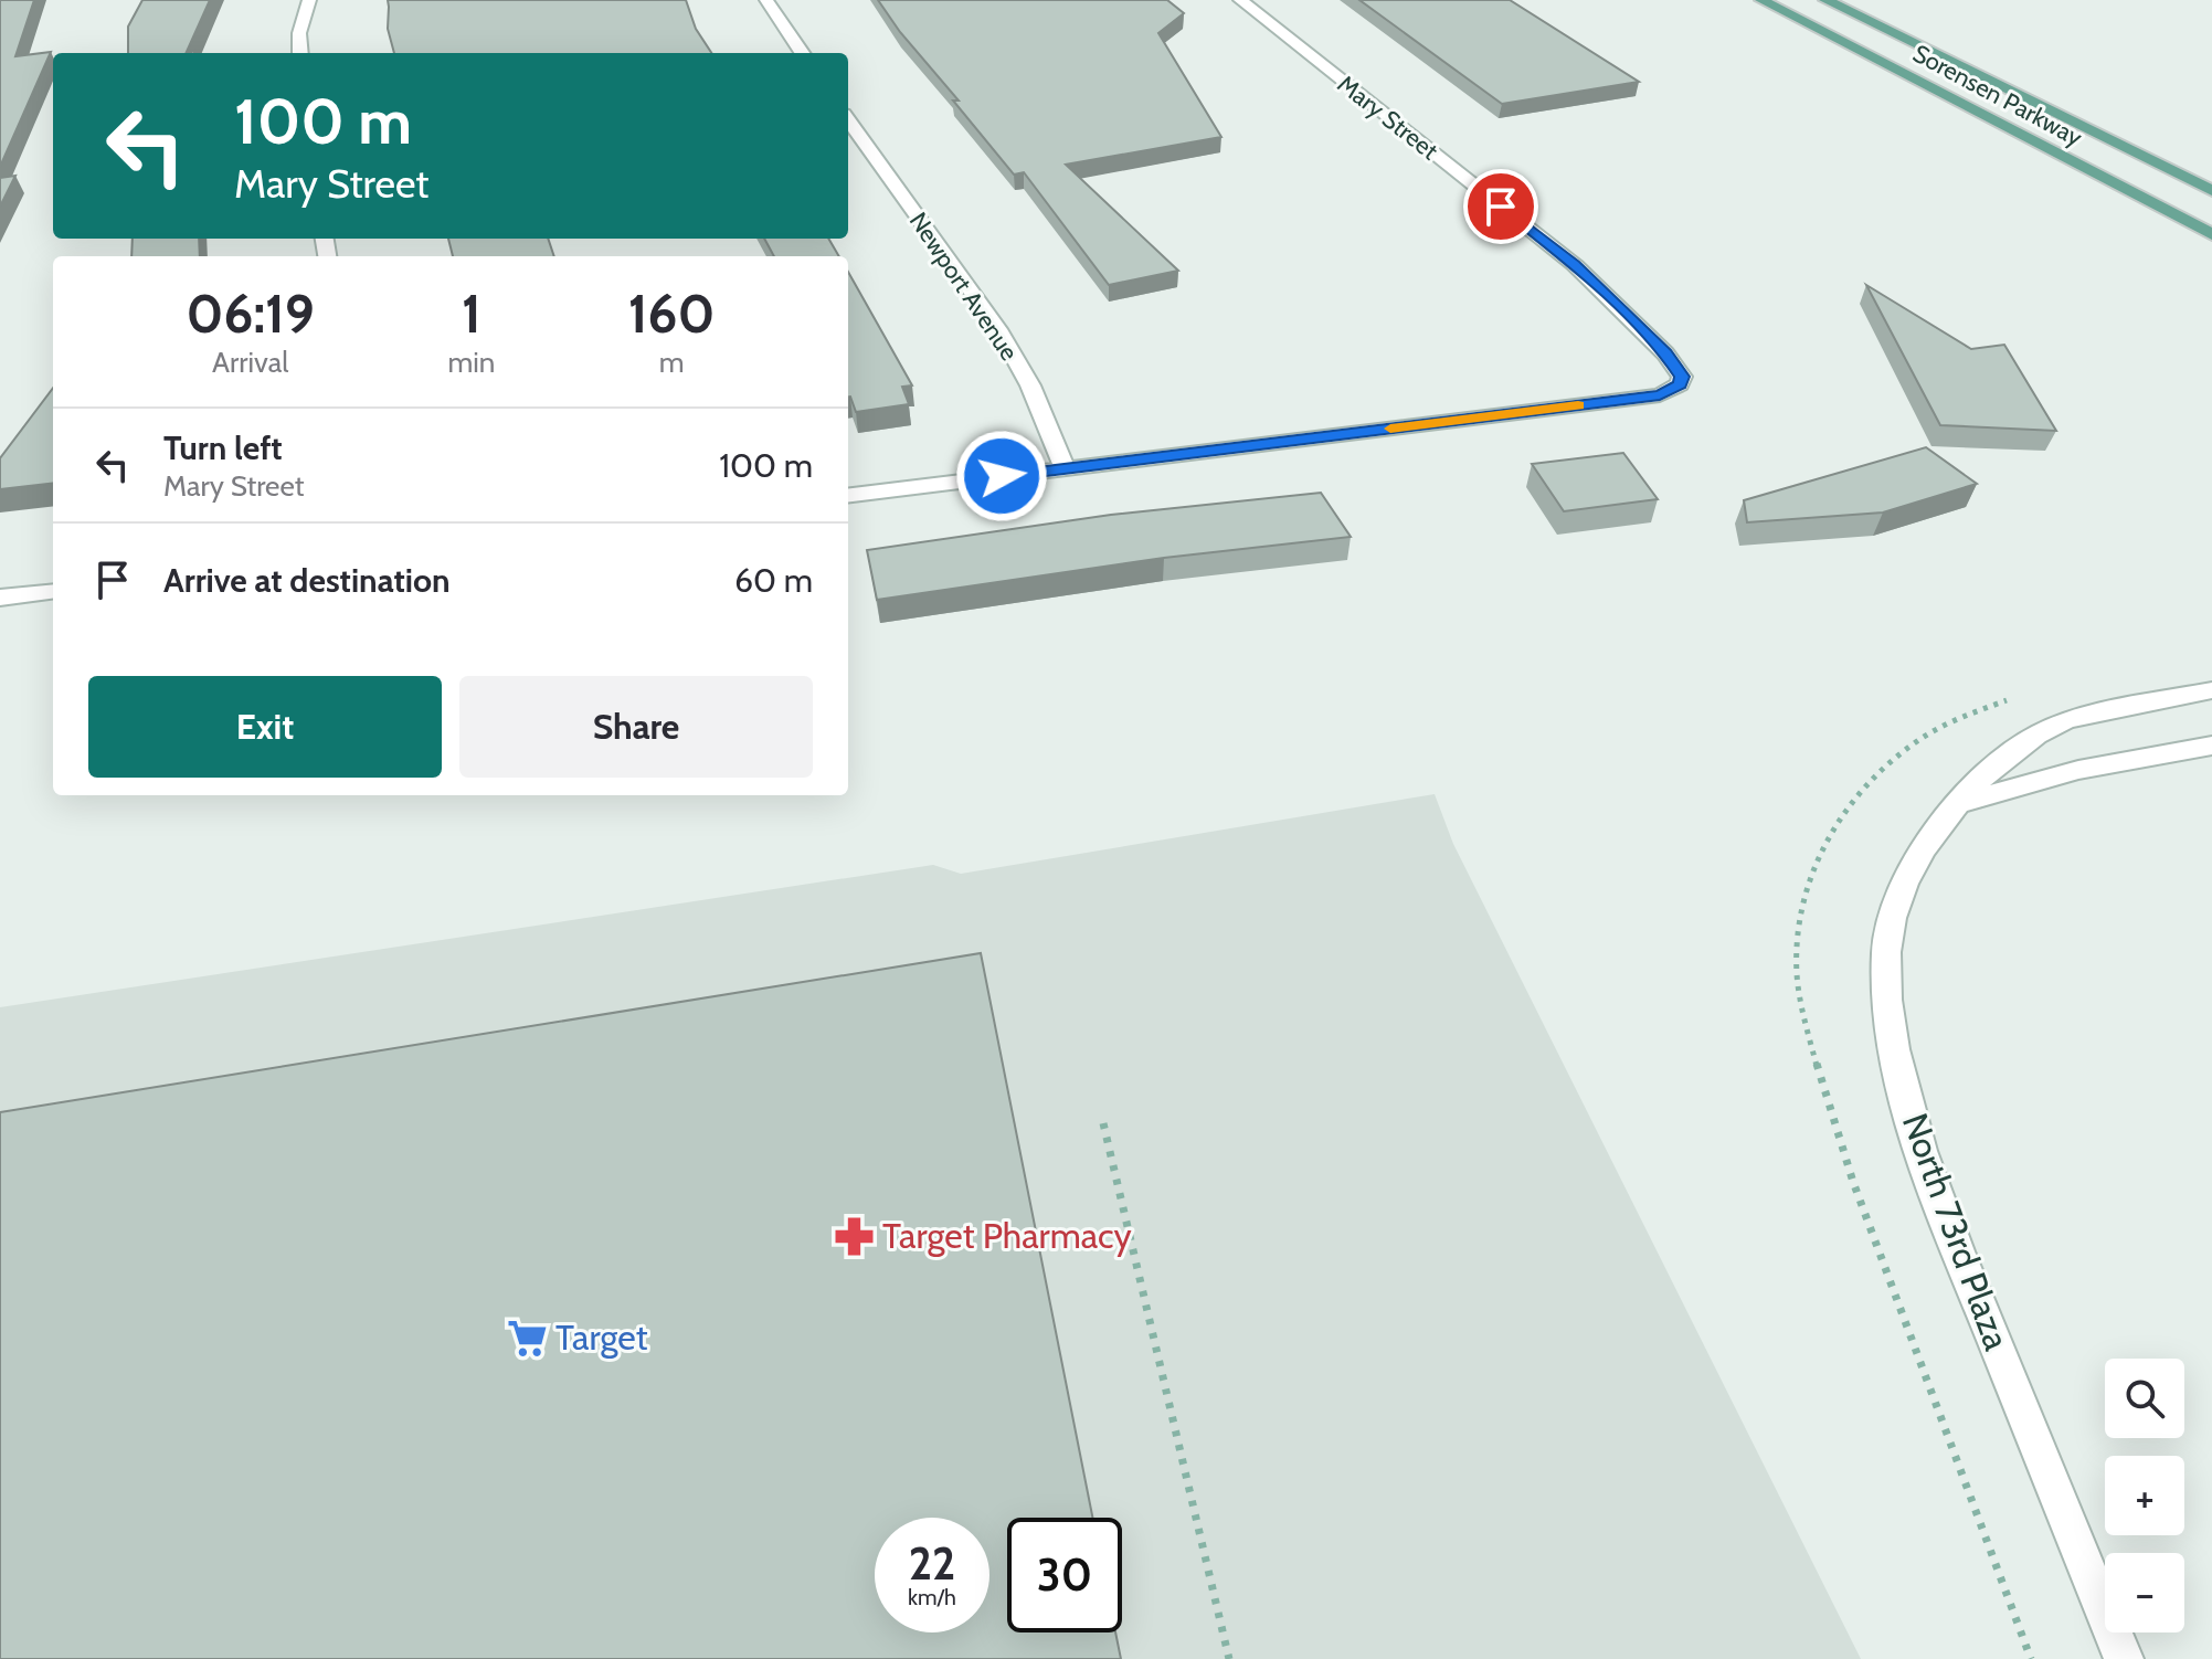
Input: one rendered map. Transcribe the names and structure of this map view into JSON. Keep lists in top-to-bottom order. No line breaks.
{"streets":{"main road":["Sorensen Parkway"],"street":["Mary Street","Newport Avenue","North 73rd Plaza"]},"crossings":[["Mary Street","Newport Avenue"]],"places":{"pharmacy":["Target Pharmacy"],"supermarket":["Target"]},"page":{"turn":["100 m","Mary Street"],"eta":["06:19","Arrival","1","min","160","m"],"list":[{"name":"Turn left","note":"Mary Street","value":"100 m"},{"name":"Arrive at destination","value":"60 m"}],"buttons":["Exit","Share"],"map_buttons":["+","−"],"speed":"22 km/h","limit":"30"}}
